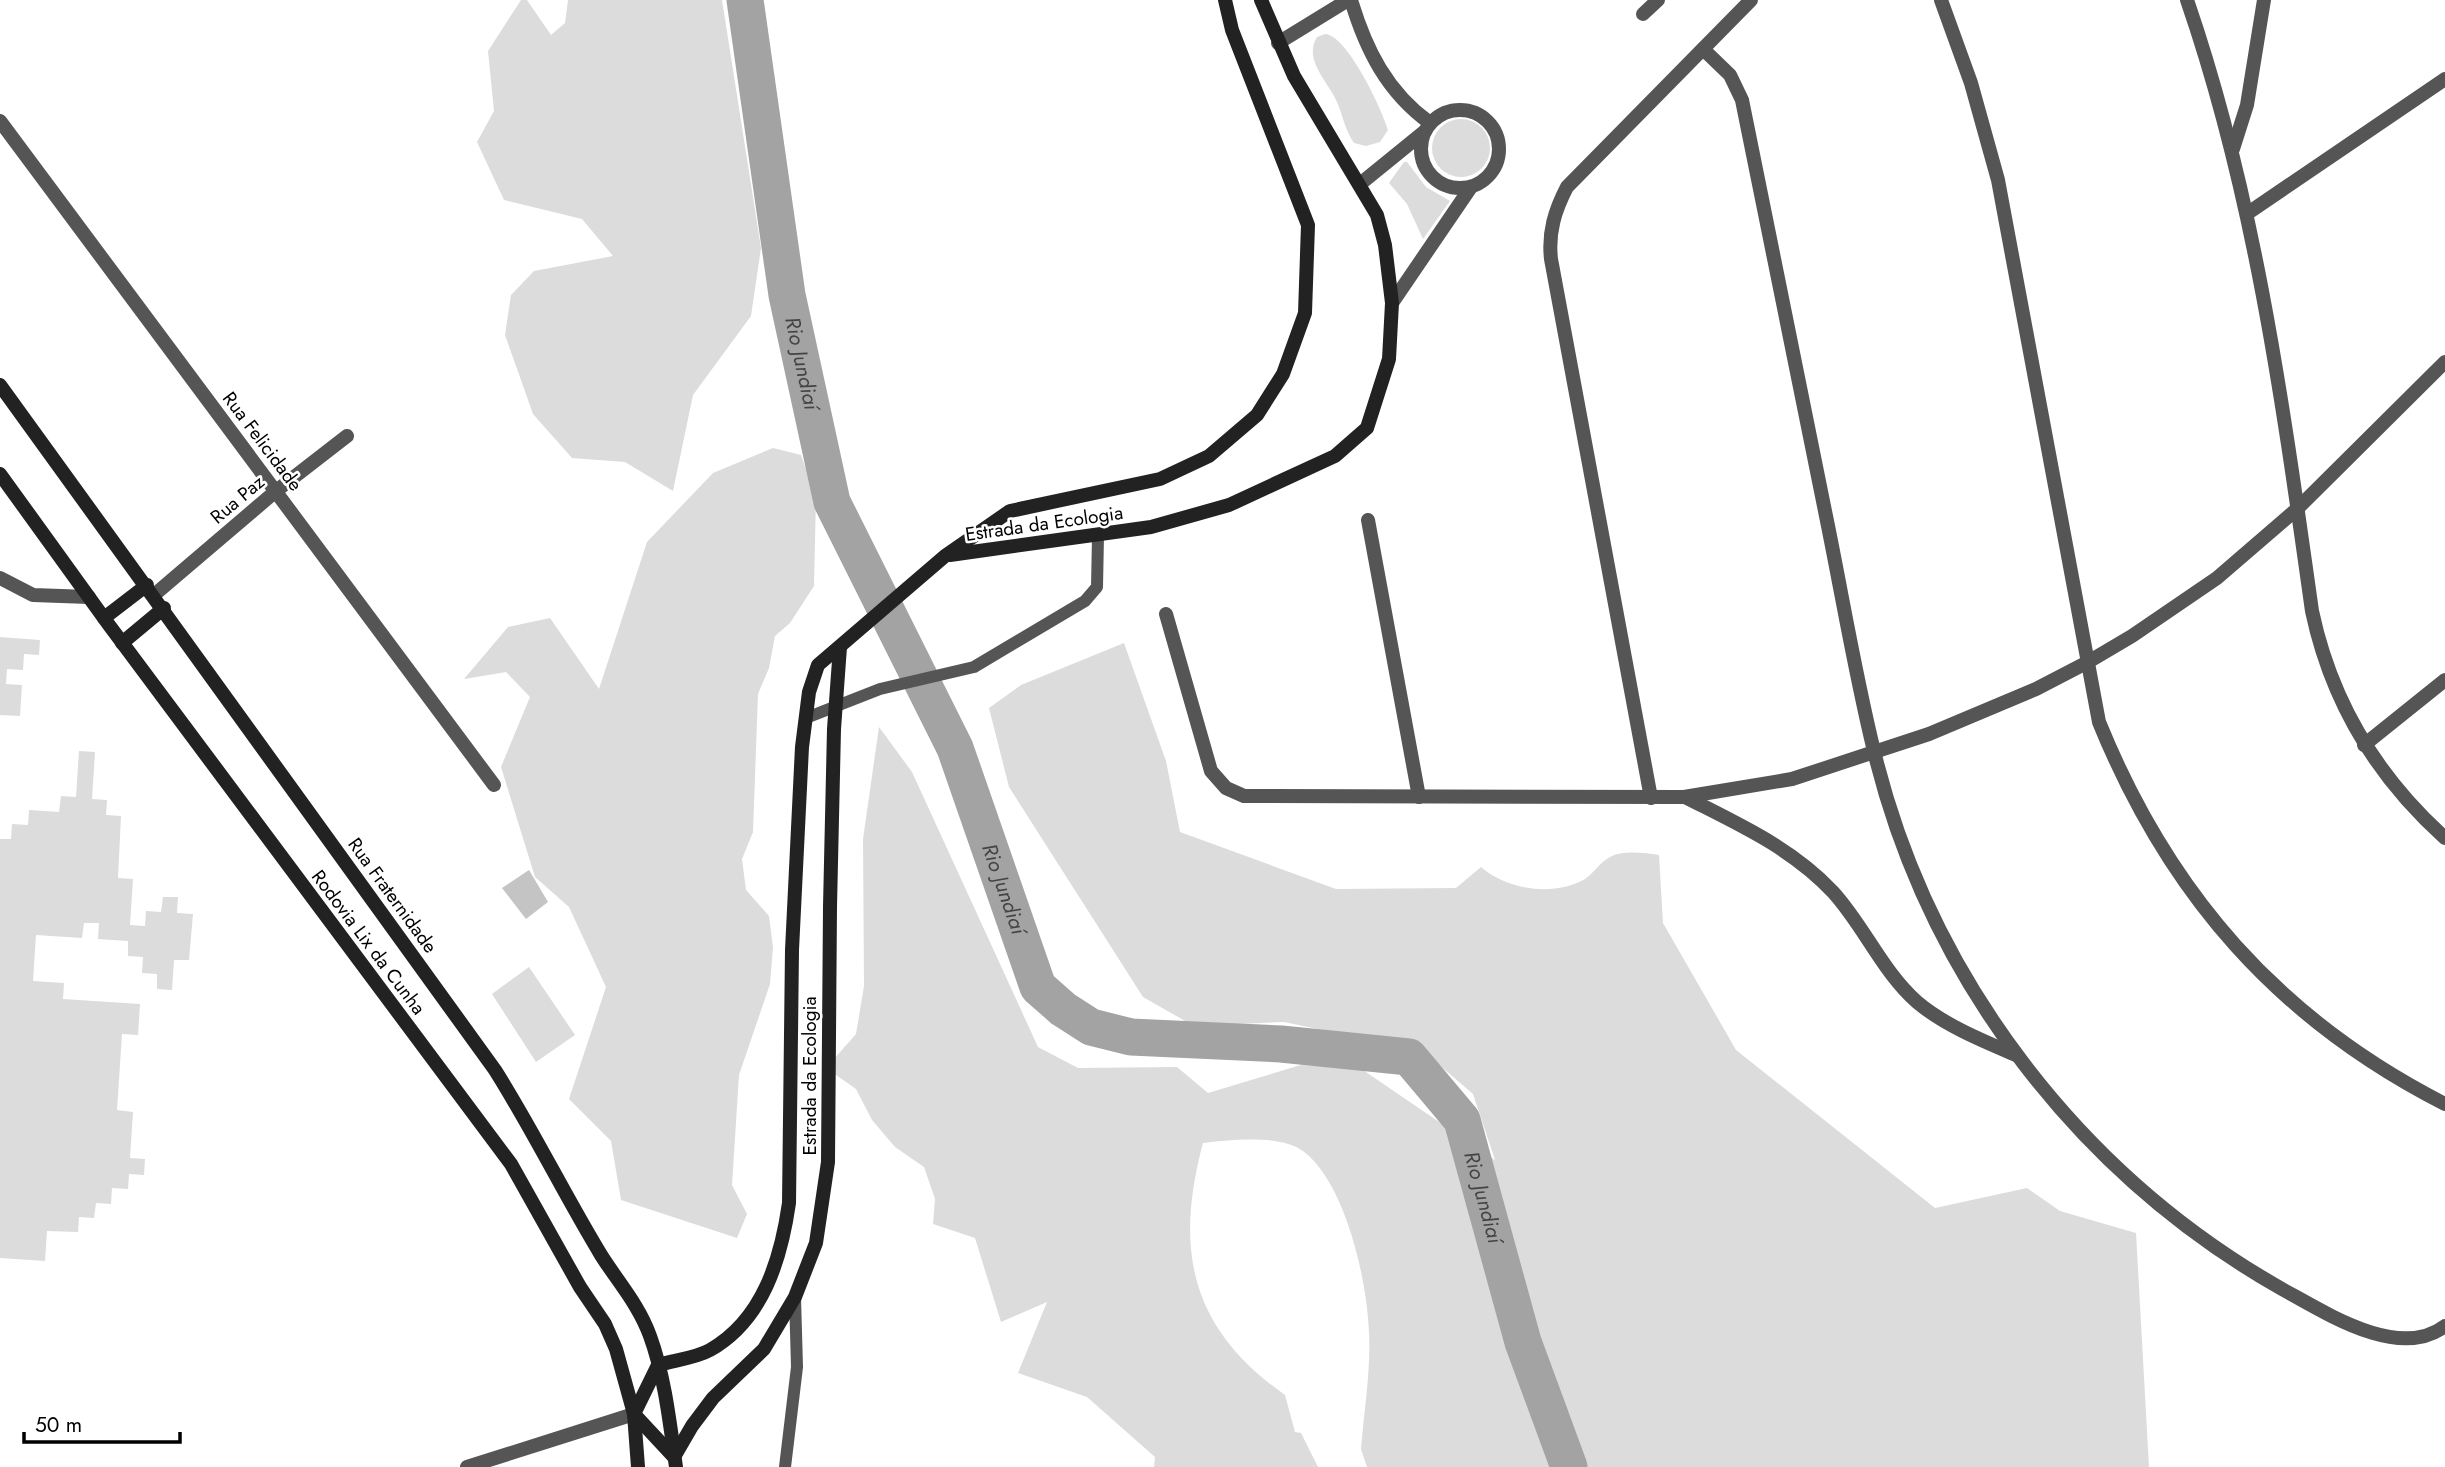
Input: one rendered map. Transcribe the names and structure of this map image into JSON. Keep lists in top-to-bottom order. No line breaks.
{"streets":{"street":["Rua Felicidade","Rua Paz","Estrada da Ecologia","Rua Fraternidade","Rodovia Lix da Cunha"]},"crossings":[["Rua Felicidade","Rua Paz"],["Rua Paz","Rua Fraternidade"],["Estrada da Ecologia","Rua Fraternidade"]],"water":["Rio Jundiaí"],"scale_bar":"50 m"}
